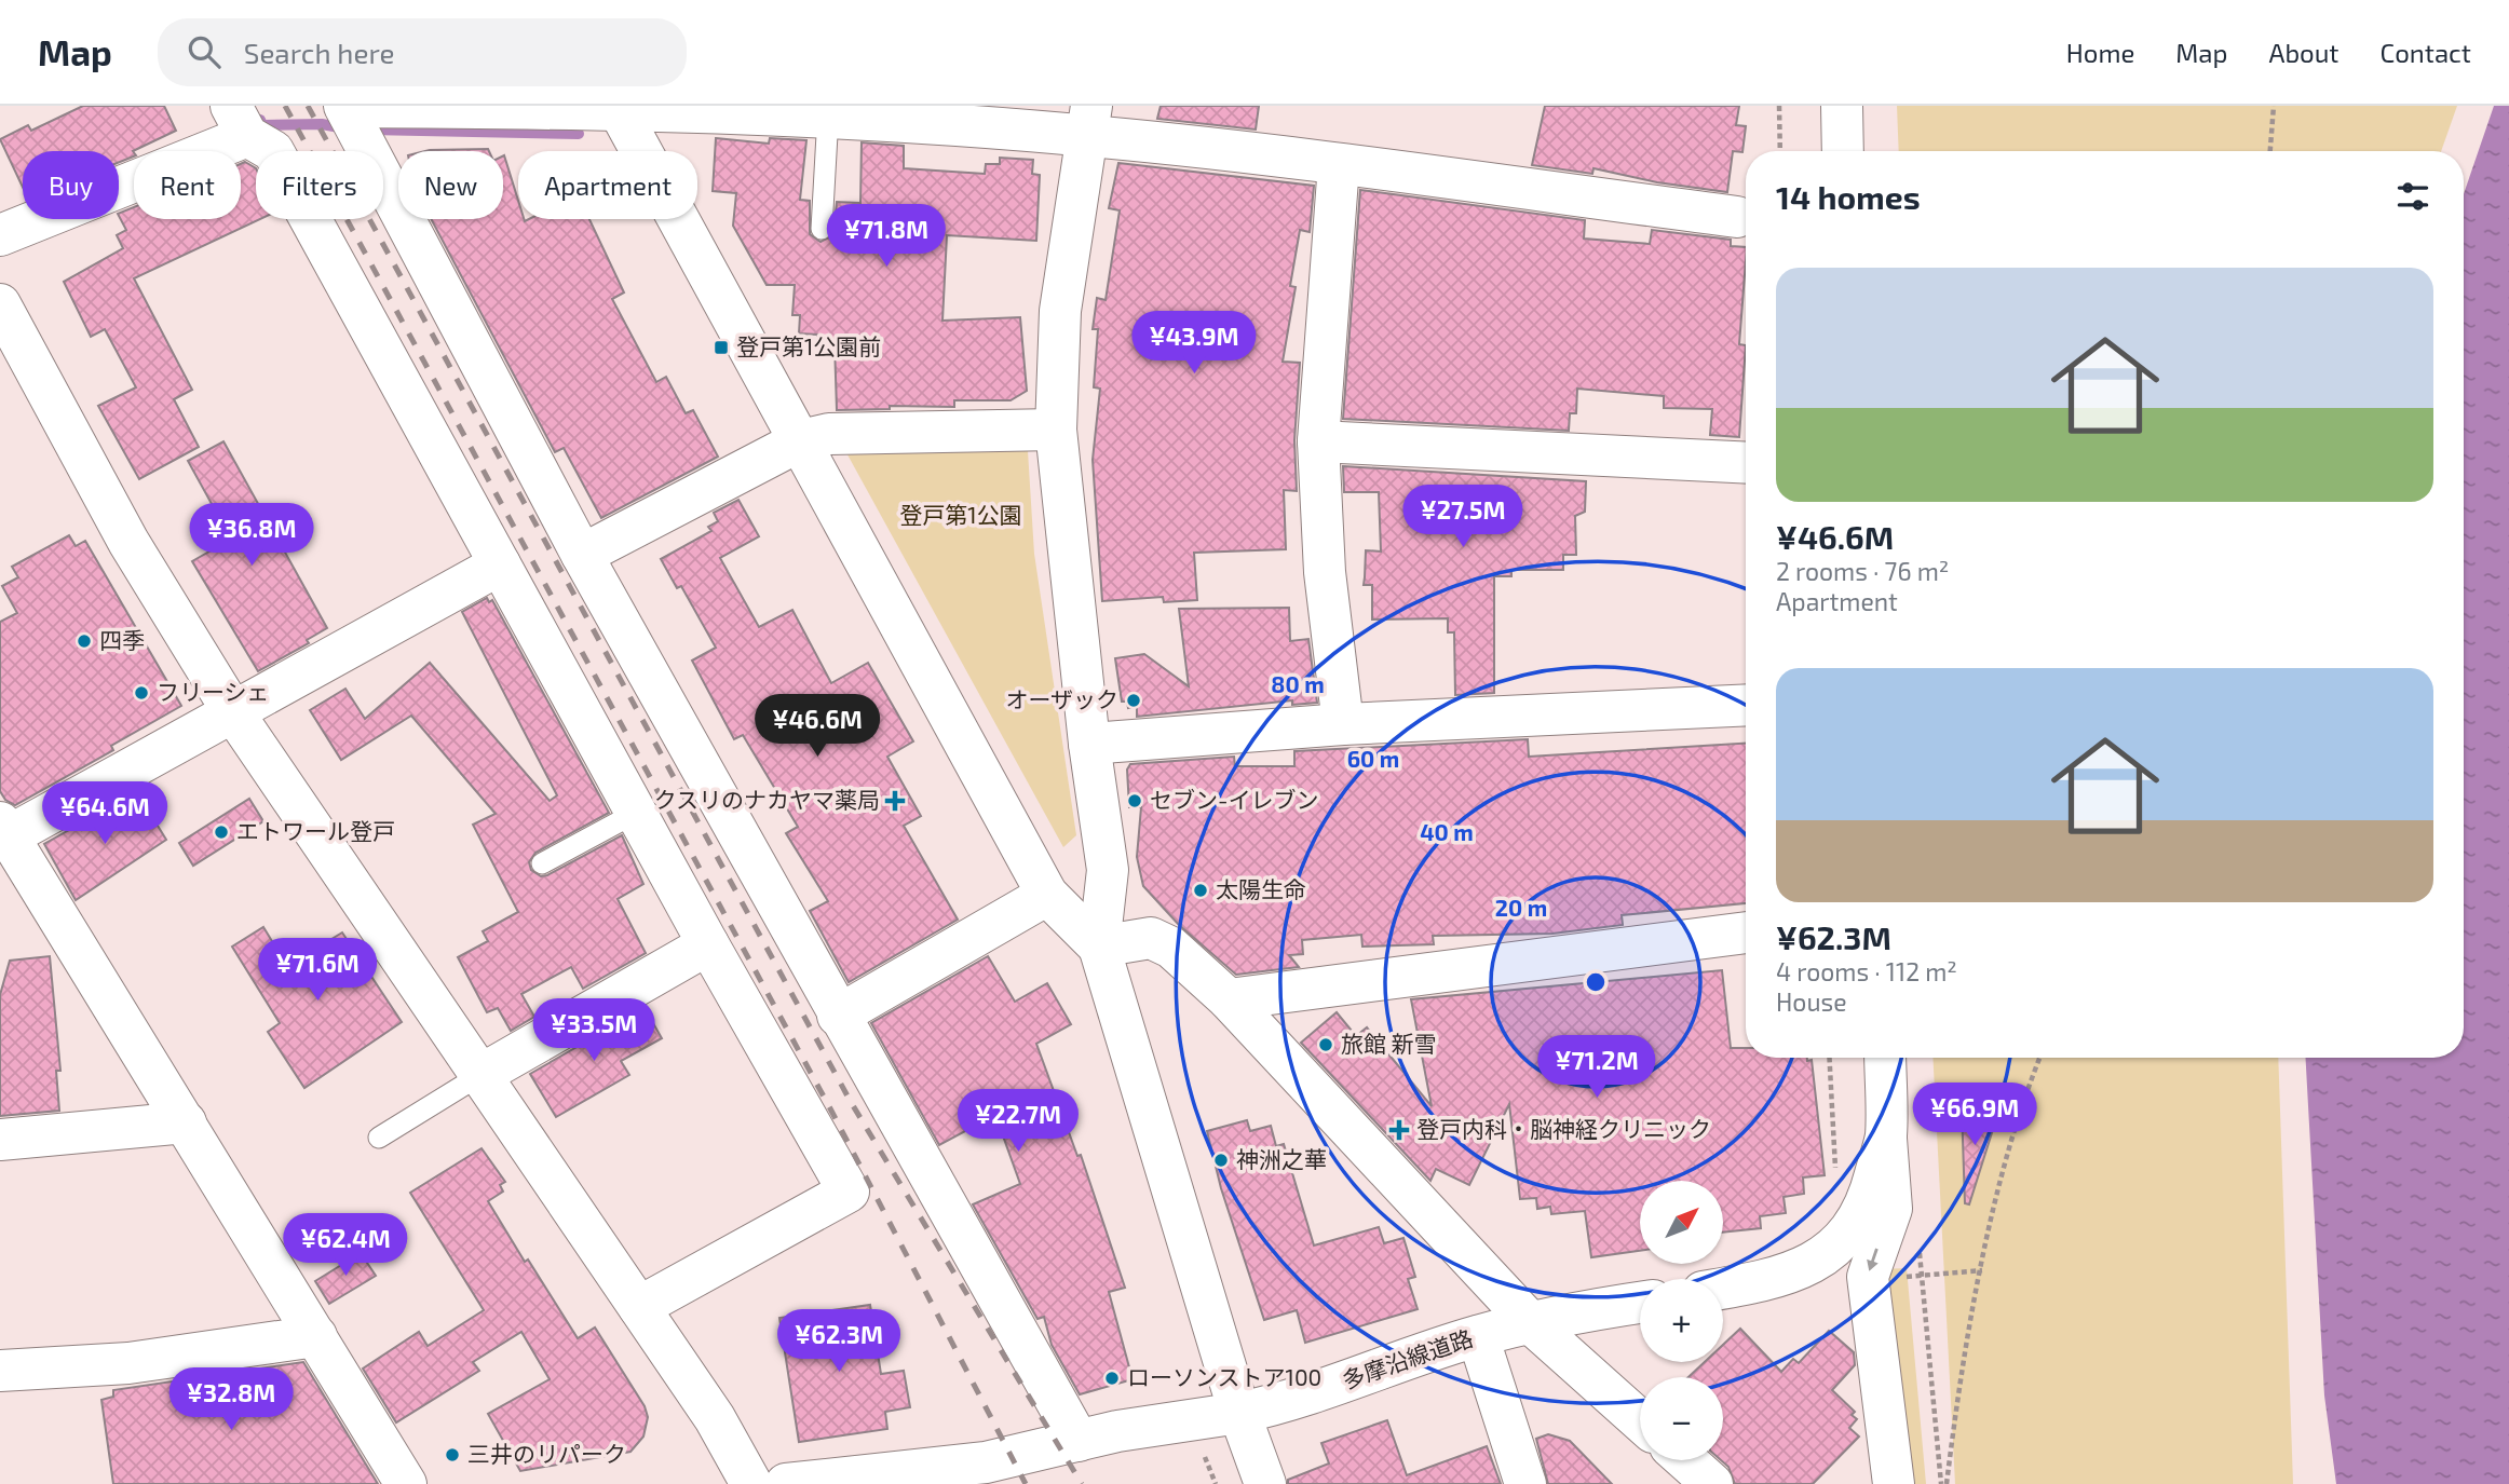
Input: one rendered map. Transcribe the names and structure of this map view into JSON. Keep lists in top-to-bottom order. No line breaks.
{"streets":{"street":["多摩沿線道路"]},"parks":["登戸第1公園"],"places":{"transit":["登戸第1公園前"],"other":["四季","フリーシェ","オーザック","セブン-イレブン","エトワール登戸","太陽生命","旅館 新雪","神洲之華","ローソンストア100","三井のリパーク"],"health":["クスリのナカヤマ薬局","登戸内科・脳神経クリニック"]},"north":"top right","page":{"header":"Map","search":"Search here","nav":["Home","Map","About","Contact"],"chip":["Buy","Rent","Filters","New","Apartment"],"heading":"14 homes","price":["¥71.8M","¥43.9M","¥27.5M","¥36.8M","¥46.6M","¥64.6M","¥71.6M","¥33.5M","¥71.2M","¥66.9M","¥22.7M","¥62.4M","¥62.3M","¥32.8M"],"list":[{"name":"¥46.6M","note":"2 rooms · 76 m² · Apartment"},{"name":"¥62.3M","note":"4 rooms · 112 m² · House"}],"map_buttons":["+","−"]},"rings":["80 m","60 m","40 m","20 m"]}
